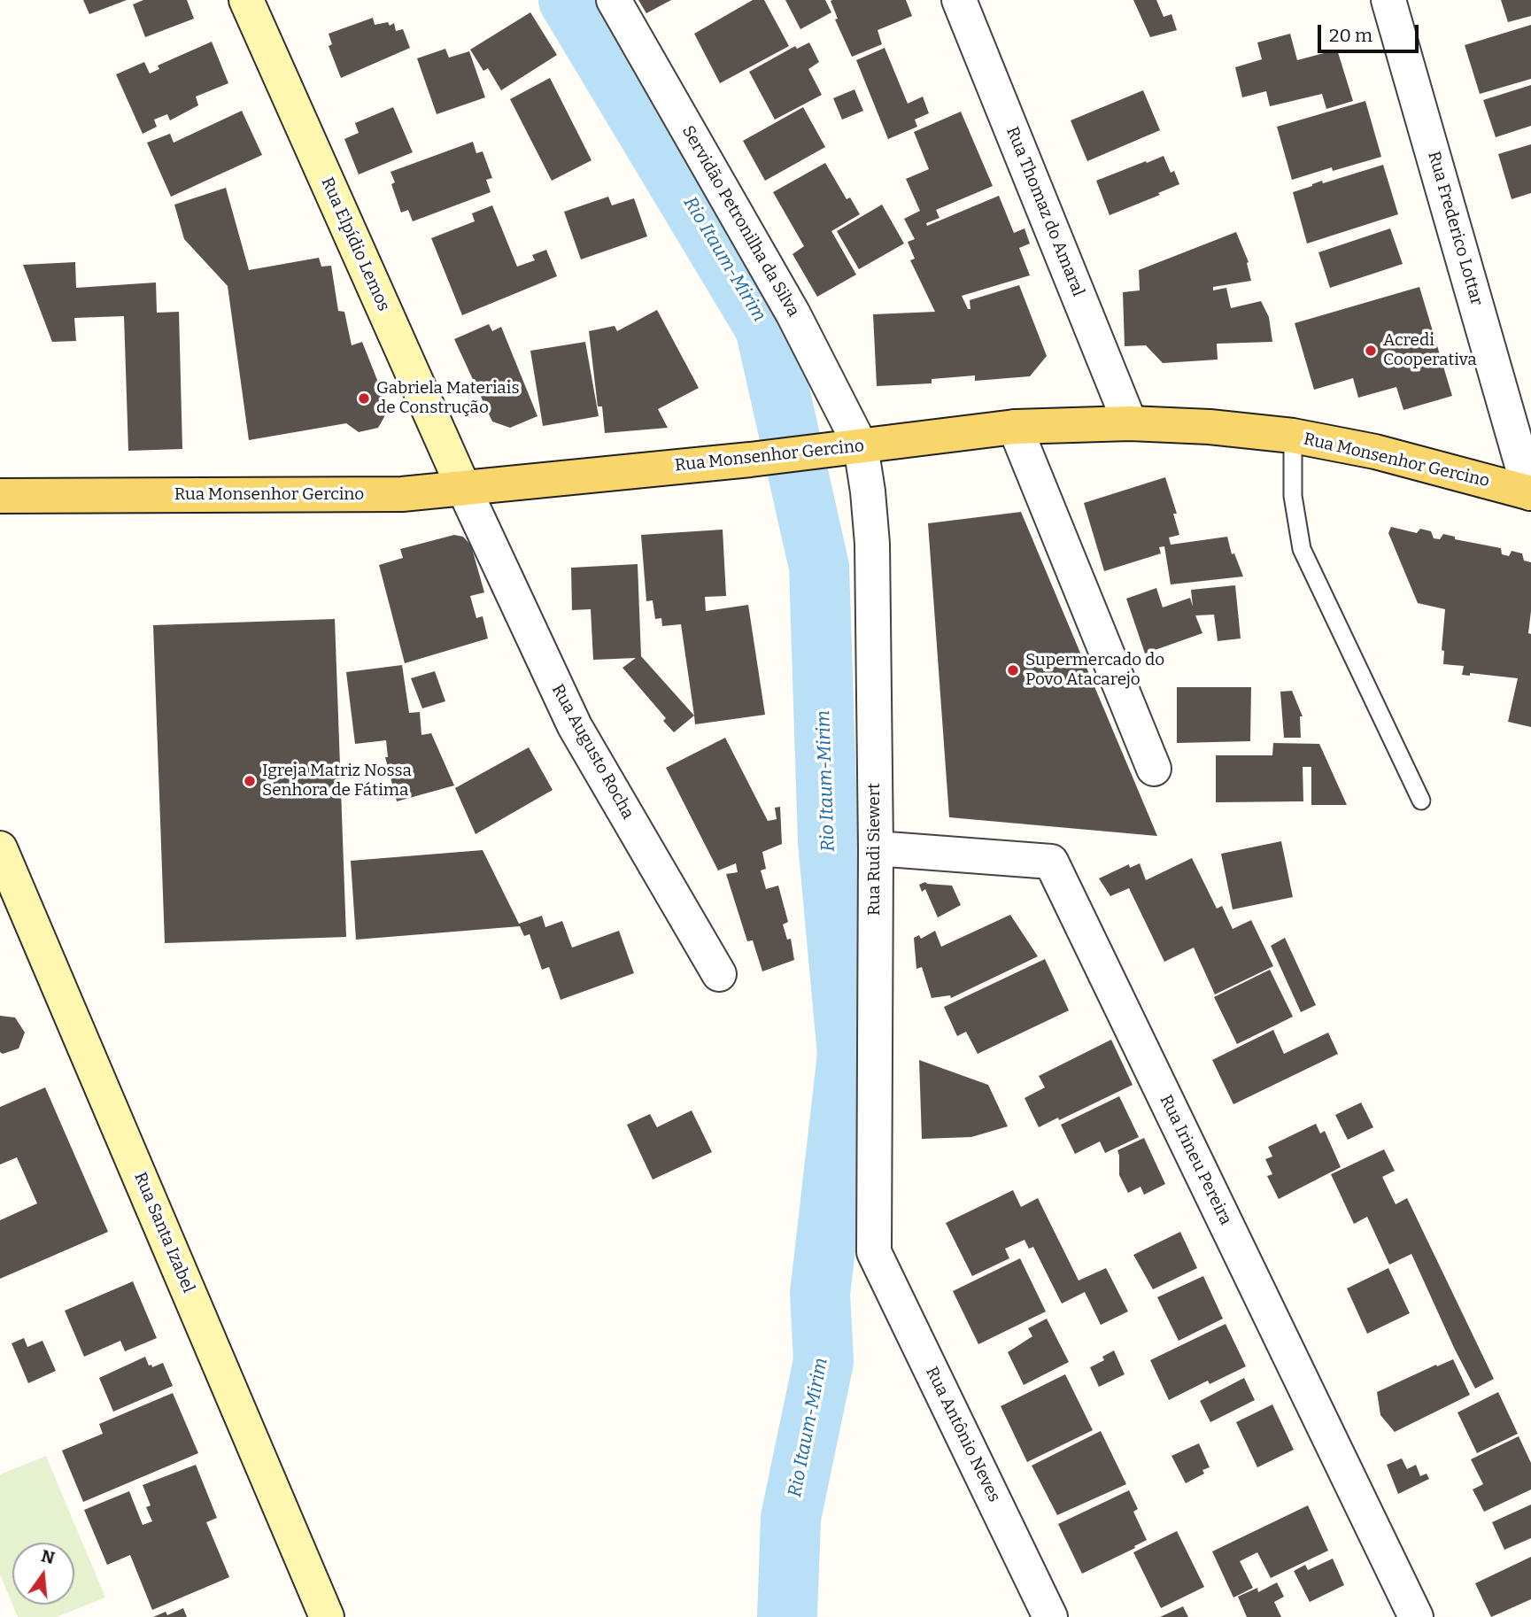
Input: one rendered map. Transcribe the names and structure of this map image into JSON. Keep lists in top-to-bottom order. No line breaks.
{"streets":{"main road":["Rua Monsenhor Gercino"],"street":["Rua Thomaz do Amaral","Servidão Petronilha da Silva","Rua Frederico Lottar","Rua Elpídio Lemos","Rua Augusto Rocha","Rua Rudi Siewert","Rua Irineu Pereira","Rua Santa Izabel","Rua Antônio Neves"]},"crossings":[["Rua Thomaz do Amaral","Rua Monsenhor Gercino"],["Servidão Petronilha da Silva","Rua Monsenhor Gercino"],["Servidão Petronilha da Silva","Rua Rudi Siewert"],["Rua Frederico Lottar","Rua Monsenhor Gercino"],["Rua Elpídio Lemos","Rua Monsenhor Gercino"],["Rua Elpídio Lemos","Rua Augusto Rocha"],["Rua Monsenhor Gercino","Rua Augusto Rocha"],["Rua Monsenhor Gercino","Rua Rudi Siewert"],["Rua Rudi Siewert","Rua Irineu Pereira"],["Rua Rudi Siewert","Rua Antônio Neves"]],"water":["Rio Itaum-Mirim"],"places":["Acredi Cooperativa","Gabriela Materiais de Construção","Supermercado do Povo Atacarejo","Igreja Matriz Nossa Senhora de Fátima"],"scale_bar":"20 m","north":"top"}
